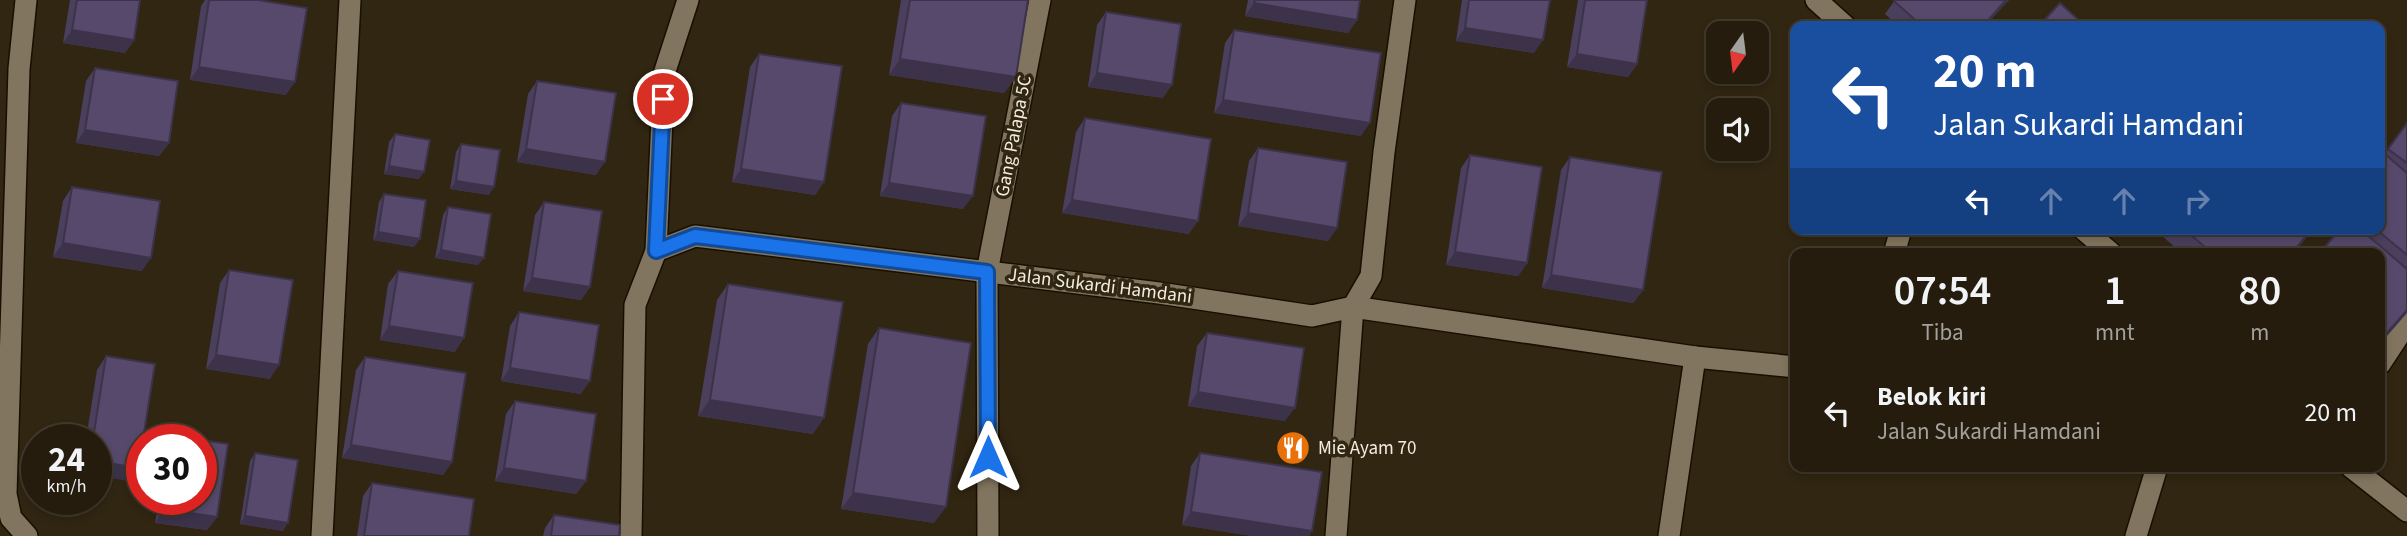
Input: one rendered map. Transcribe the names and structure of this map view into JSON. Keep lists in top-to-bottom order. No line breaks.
{"streets":{"street":["Gang Palapa 5C","Jalan Sukardi Hamdani"]},"crossings":[["Gang Palapa 5C","Jalan Sukardi Hamdani"]],"places":{"restaurant":["Mie Ayam 70"]},"north":"bottom","page":{"turn":["20 m","Jalan Sukardi Hamdani"],"eta":["07:54","Tiba","1","mnt","80","m"],"list":[{"name":"Belok kiri","note":"Jalan Sukardi Hamdani","value":"20 m"}],"speed":"24 km/h","limit":"30"}}
